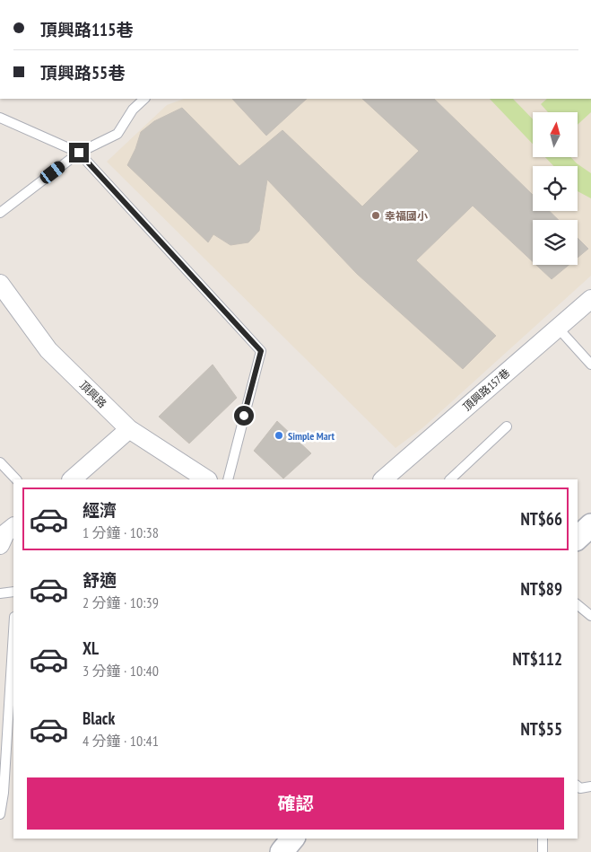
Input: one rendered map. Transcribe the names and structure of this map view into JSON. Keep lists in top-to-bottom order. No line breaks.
{"streets":{"street":["頂興路157巷","頂興路"]},"places":["幸福國小","Simple Mart"],"north":"top","page":{"banner":["頂興路115巷","頂興路55巷"],"list":[{"name":"經濟","note":"1 分鐘 · 10:38","value":"NT$66"},{"name":"舒適","note":"2 分鐘 · 10:39","value":"NT$89"},{"name":"XL","note":"3 分鐘 · 10:40","value":"NT$112"},{"name":"Black","note":"4 分鐘 · 10:41","value":"NT$55"}],"buttons":"確認"}}
